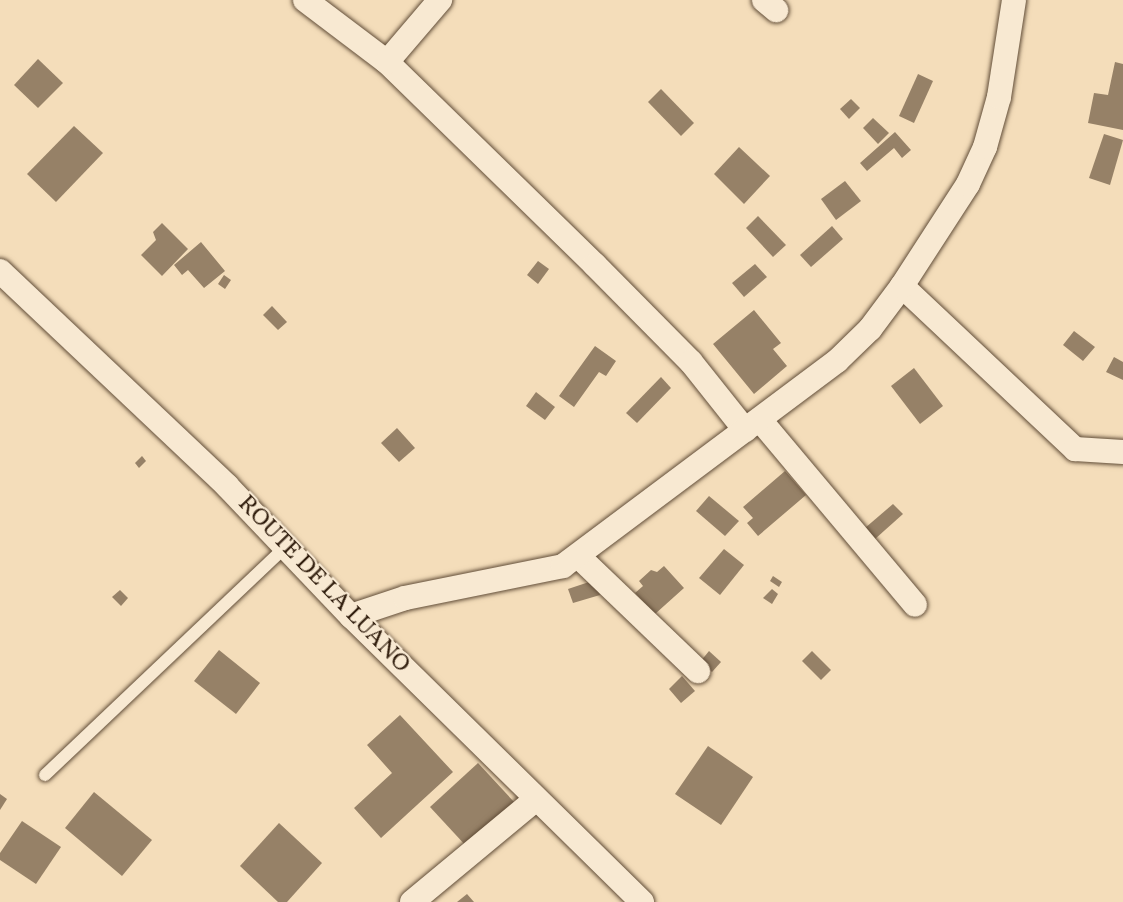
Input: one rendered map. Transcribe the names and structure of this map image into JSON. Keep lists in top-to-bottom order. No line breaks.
{"streets":{"street":["ROUTE DE LA LUANO"]}}
